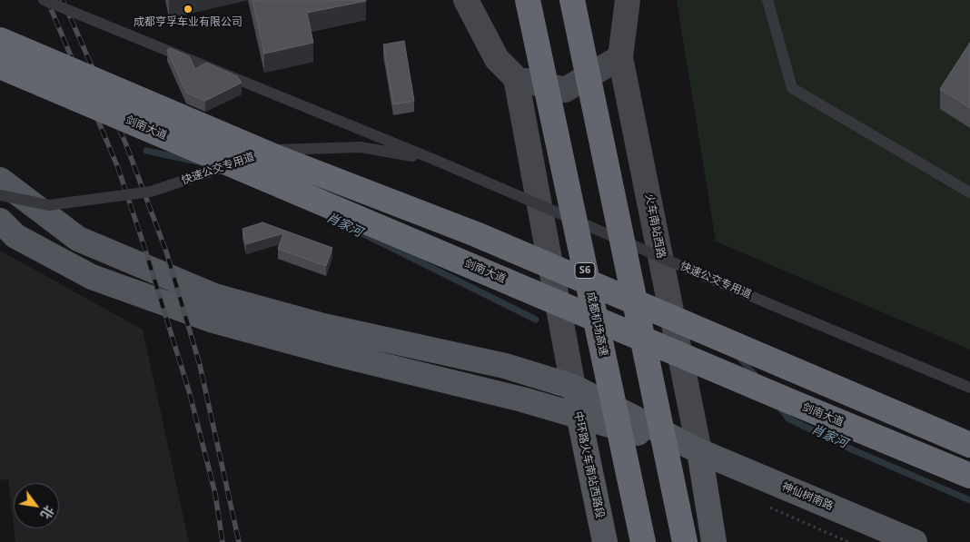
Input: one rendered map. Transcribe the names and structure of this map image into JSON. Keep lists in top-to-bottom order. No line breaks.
{"streets":{"highway":["剑南大道","S6","成都机场高速"],"main road":["火车南站西路","中环路火车南站西路段","神仙树南路"],"lane":["快速公交专用道"]},"crossings":[["火车南站西路","神仙树南路"]],"water":["肖家河"],"places":["成都亨孚车业有限公司"],"north":"bottom right"}
